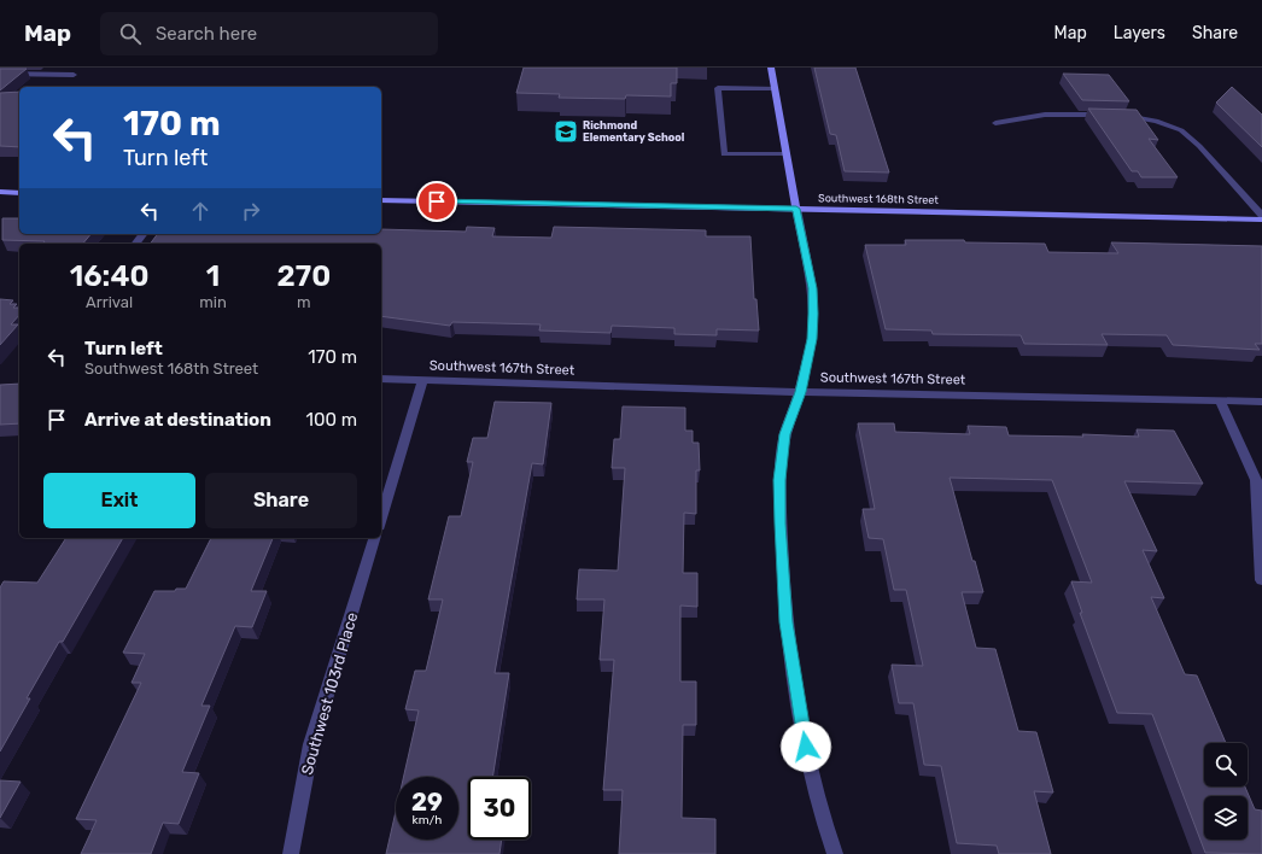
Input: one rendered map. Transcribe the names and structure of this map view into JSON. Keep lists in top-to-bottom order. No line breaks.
{"streets":{"street":["Southwest 168th Street","Southwest 167th Street","Southwest 103rd Place"]},"places":{"school or university":["Richmond Elementary School"]},"page":{"header":"Map","search":"Search here","nav":["Map","Layers","Share"],"turn":["170 m","Turn left"],"eta":["16:40","Arrival","1","min","270","m"],"list":[{"name":"Turn left","note":"Southwest 168th Street","value":"170 m"},{"name":"Arrive at destination","value":"100 m"}],"buttons":["Exit","Share"],"speed":"29 km/h","limit":"30"}}
